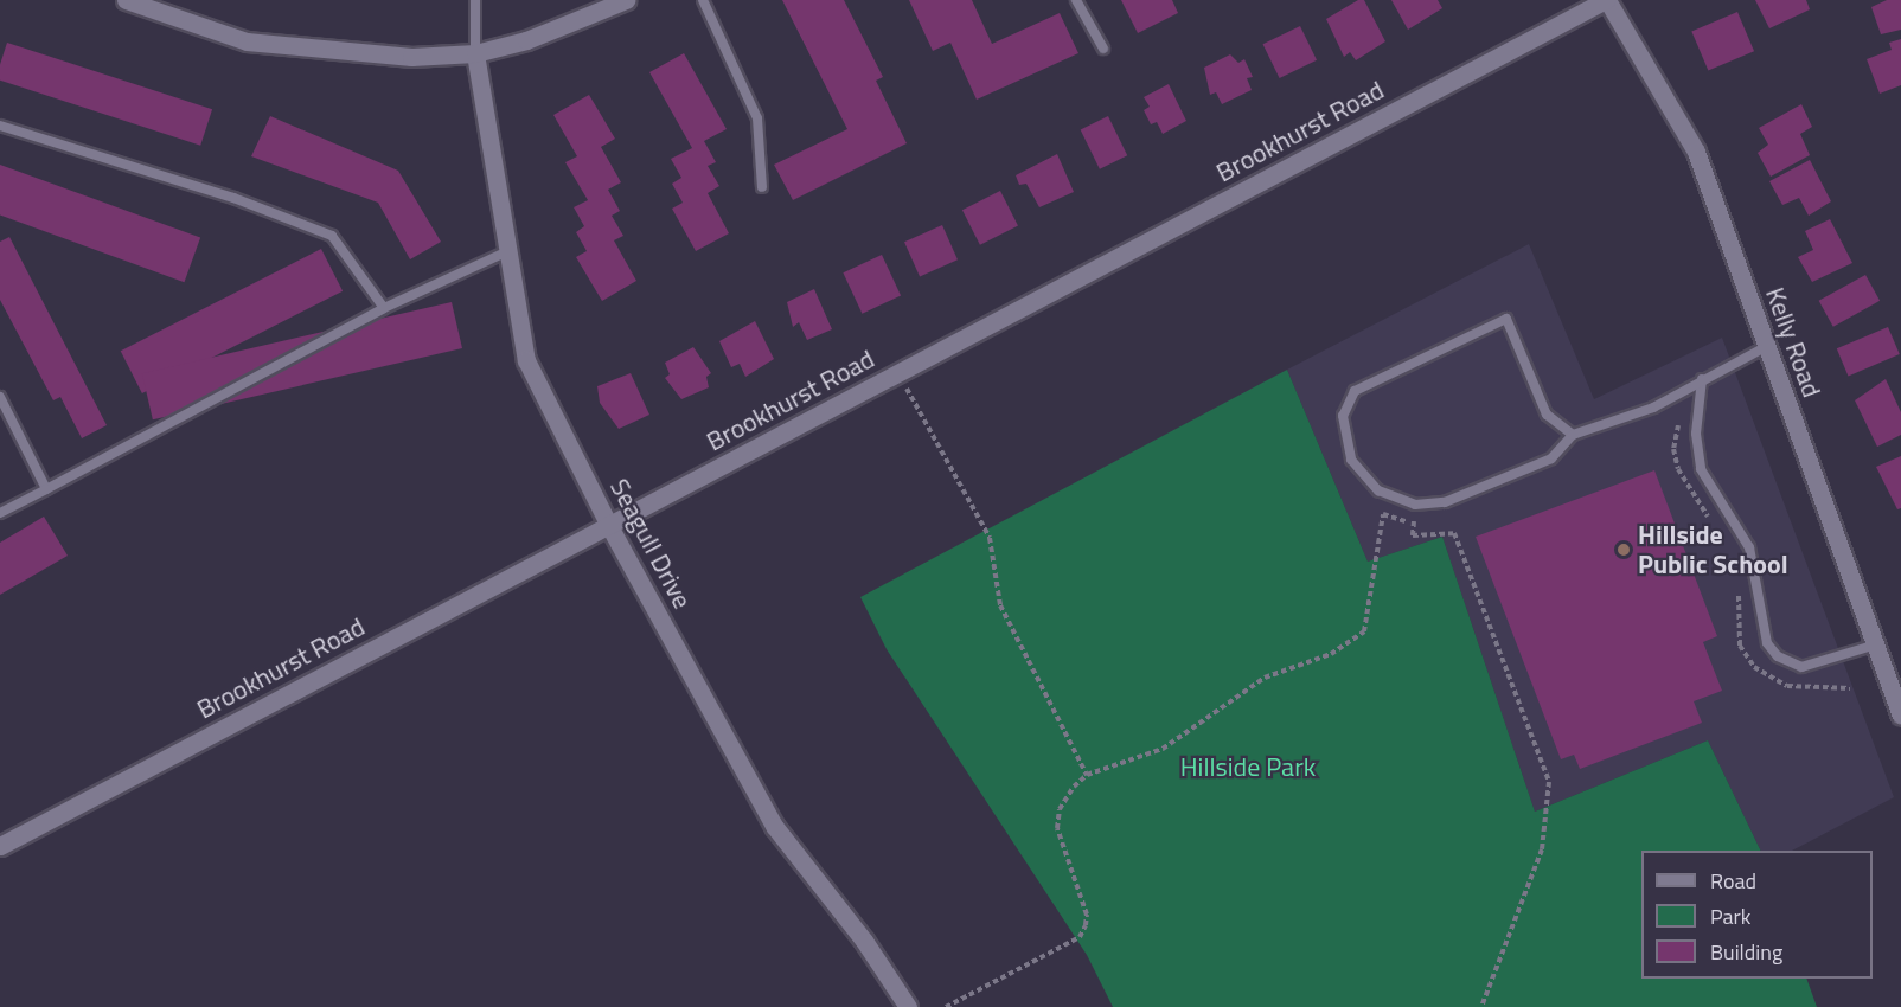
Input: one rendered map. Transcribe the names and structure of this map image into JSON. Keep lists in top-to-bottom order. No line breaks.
{"streets":{"street":["Brookhurst Road","Kelly Road","Seagull Drive"]},"crossings":[["Brookhurst Road","Kelly Road"],["Brookhurst Road","Seagull Drive"]],"parks":["Hillside Park"],"places":["Hillside Public School"],"legend":["Road","Park","Building"]}
